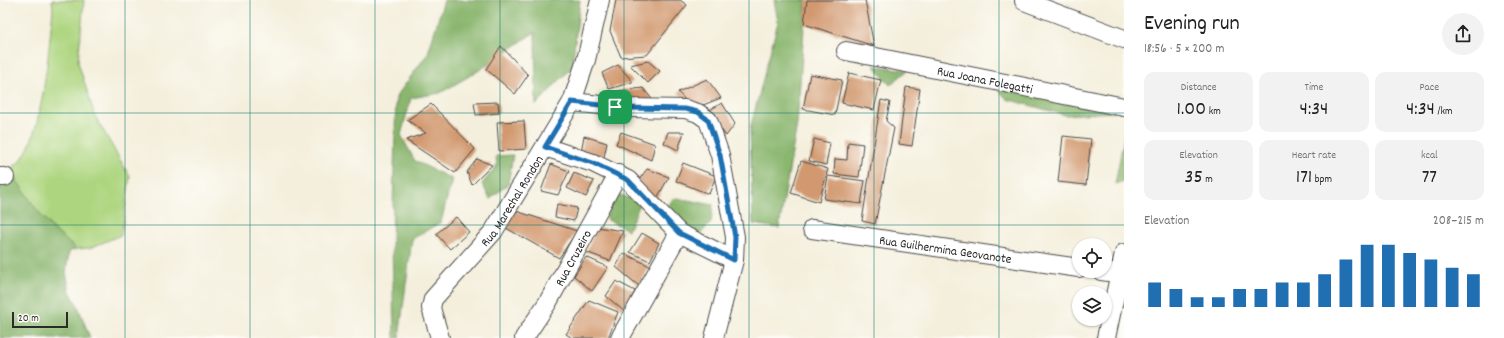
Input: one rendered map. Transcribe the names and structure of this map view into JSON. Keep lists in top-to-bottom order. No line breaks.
{"streets":{"street":["Rua Joana Folegatti","Rua Marechal Rondon","Rua Guilhermina Geovanote","Rua Cruzeiro"]},"scale_bar":"20 m","page":{"heading":["Evening run","18:56 · 5 × 200 m"],"stats":[["Distance","1.00 km"],["Time","4:34"],["Pace","4:34 /km"],["Elevation","35 m"],["Heart rate","171 bpm"],["kcal","77"]],"chart":["Elevation","208–215 m"],"scale":"20 m"}}
